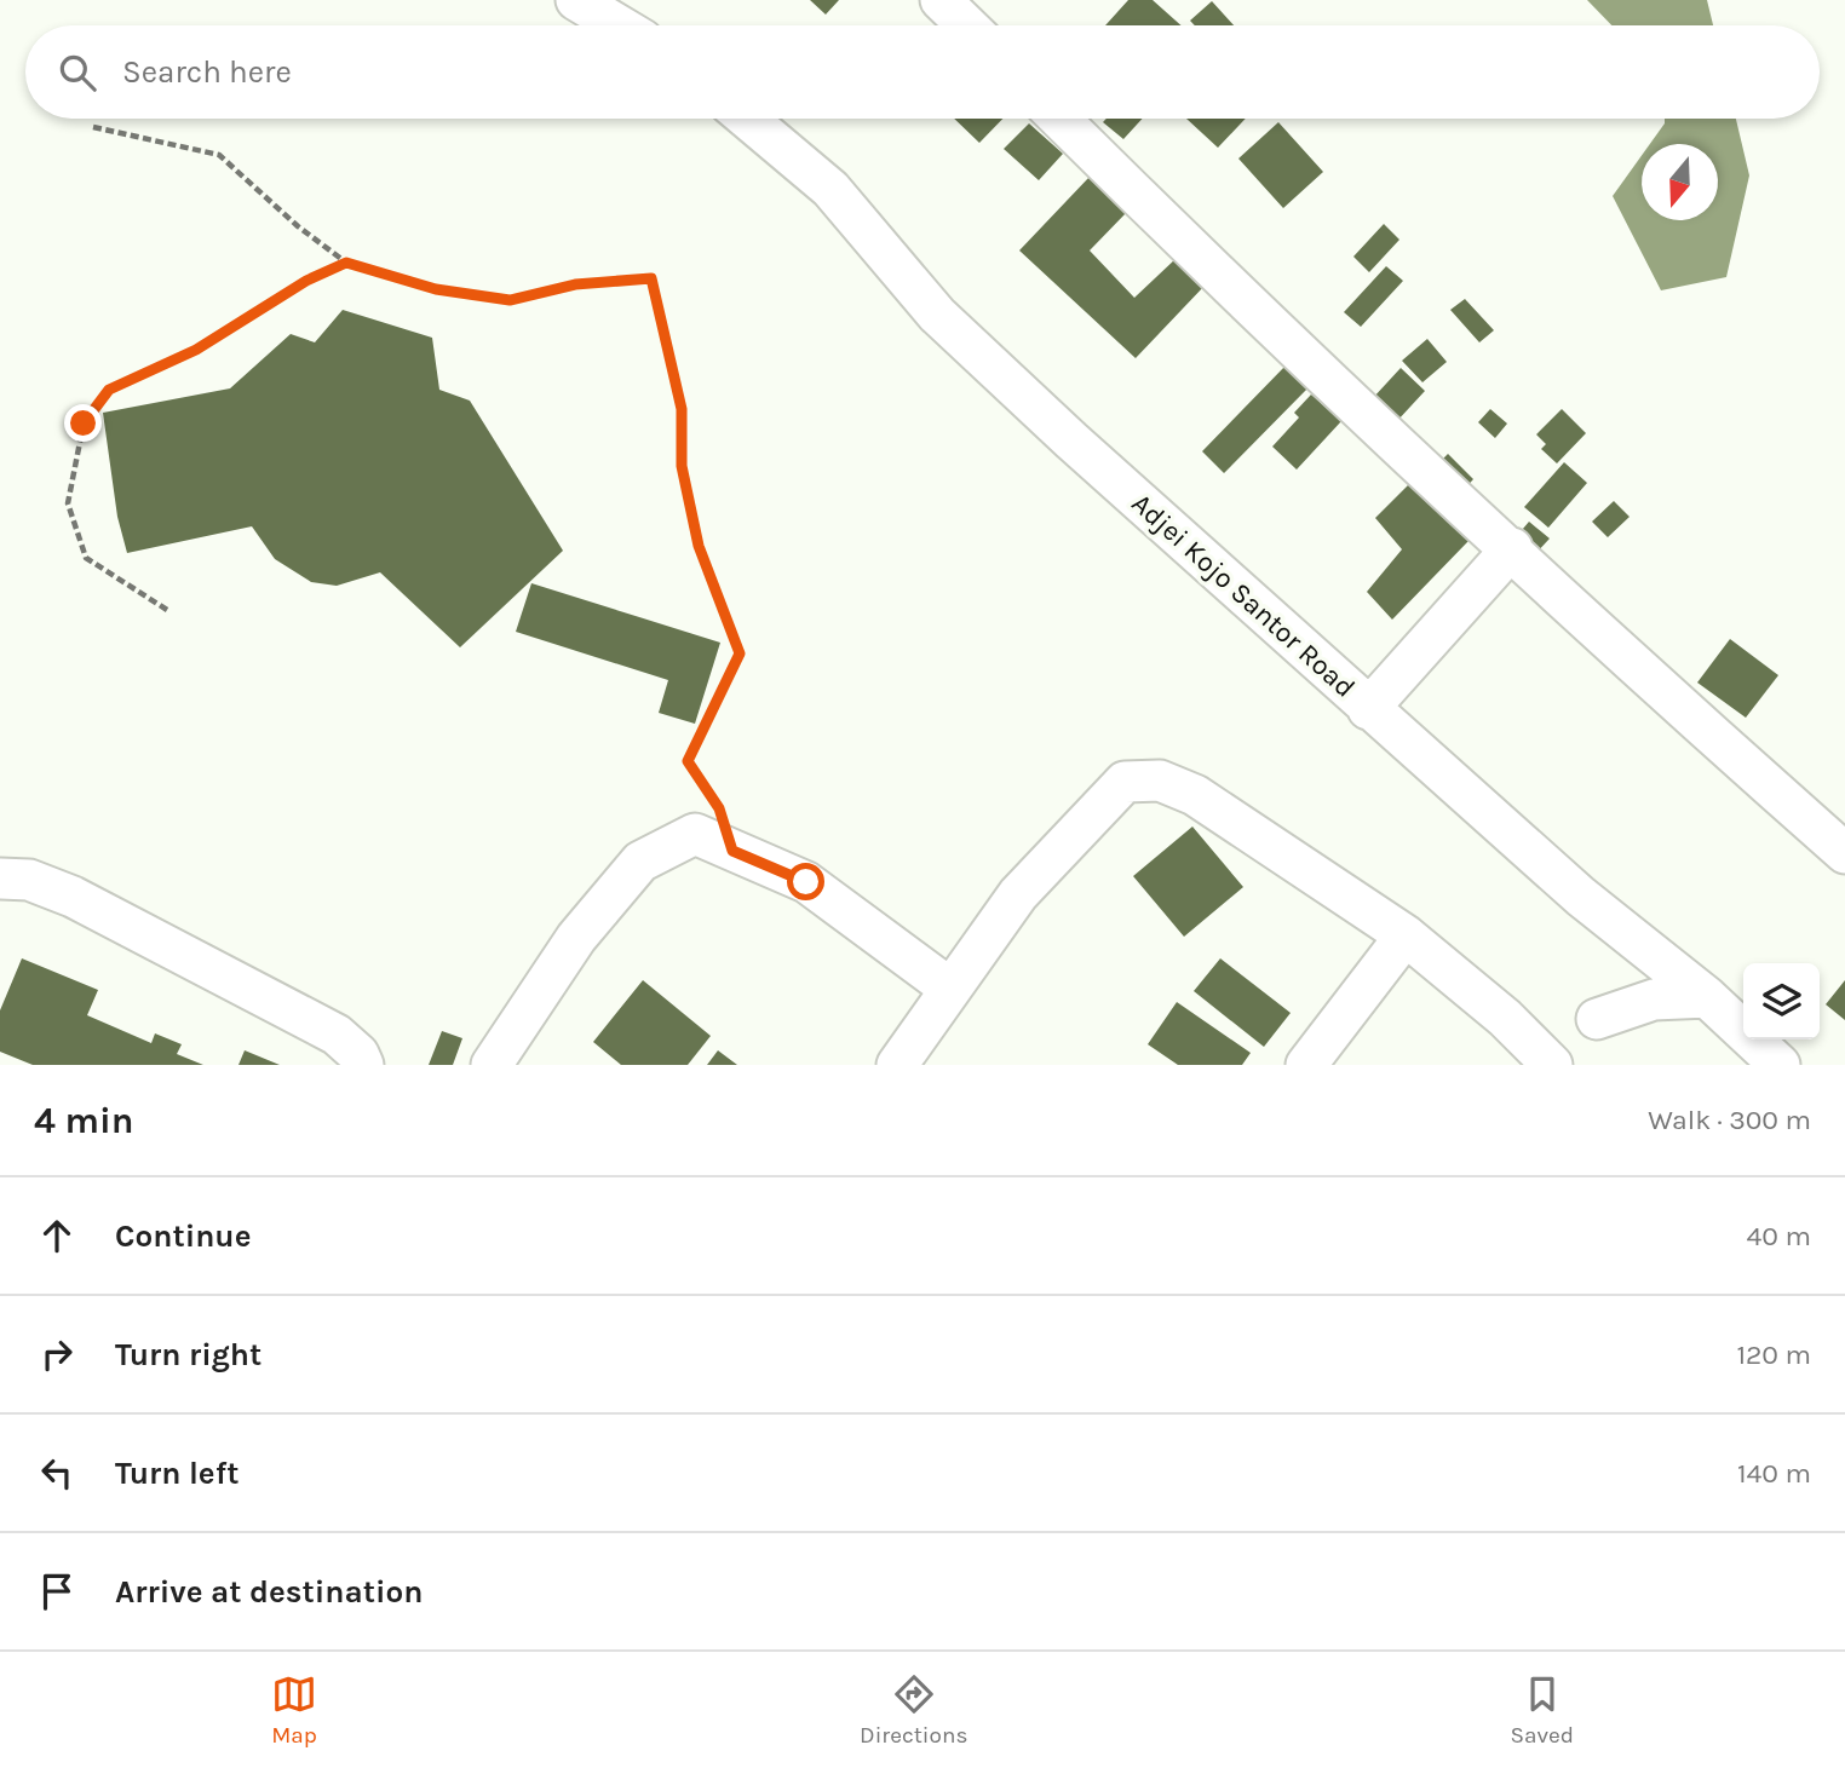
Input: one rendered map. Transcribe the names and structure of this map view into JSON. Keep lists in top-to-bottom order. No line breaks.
{"streets":{"street":["Adjei Kojo Santor Road"]},"north":"bottom","page":{"search":"Search here","heading":["4 min","Walk · 300 m"],"list":[["Continue","40 m"],["Turn right","120 m"],["Turn left","140 m"],"Arrive at destination"],"nav":["Map","Directions","Saved"]}}
